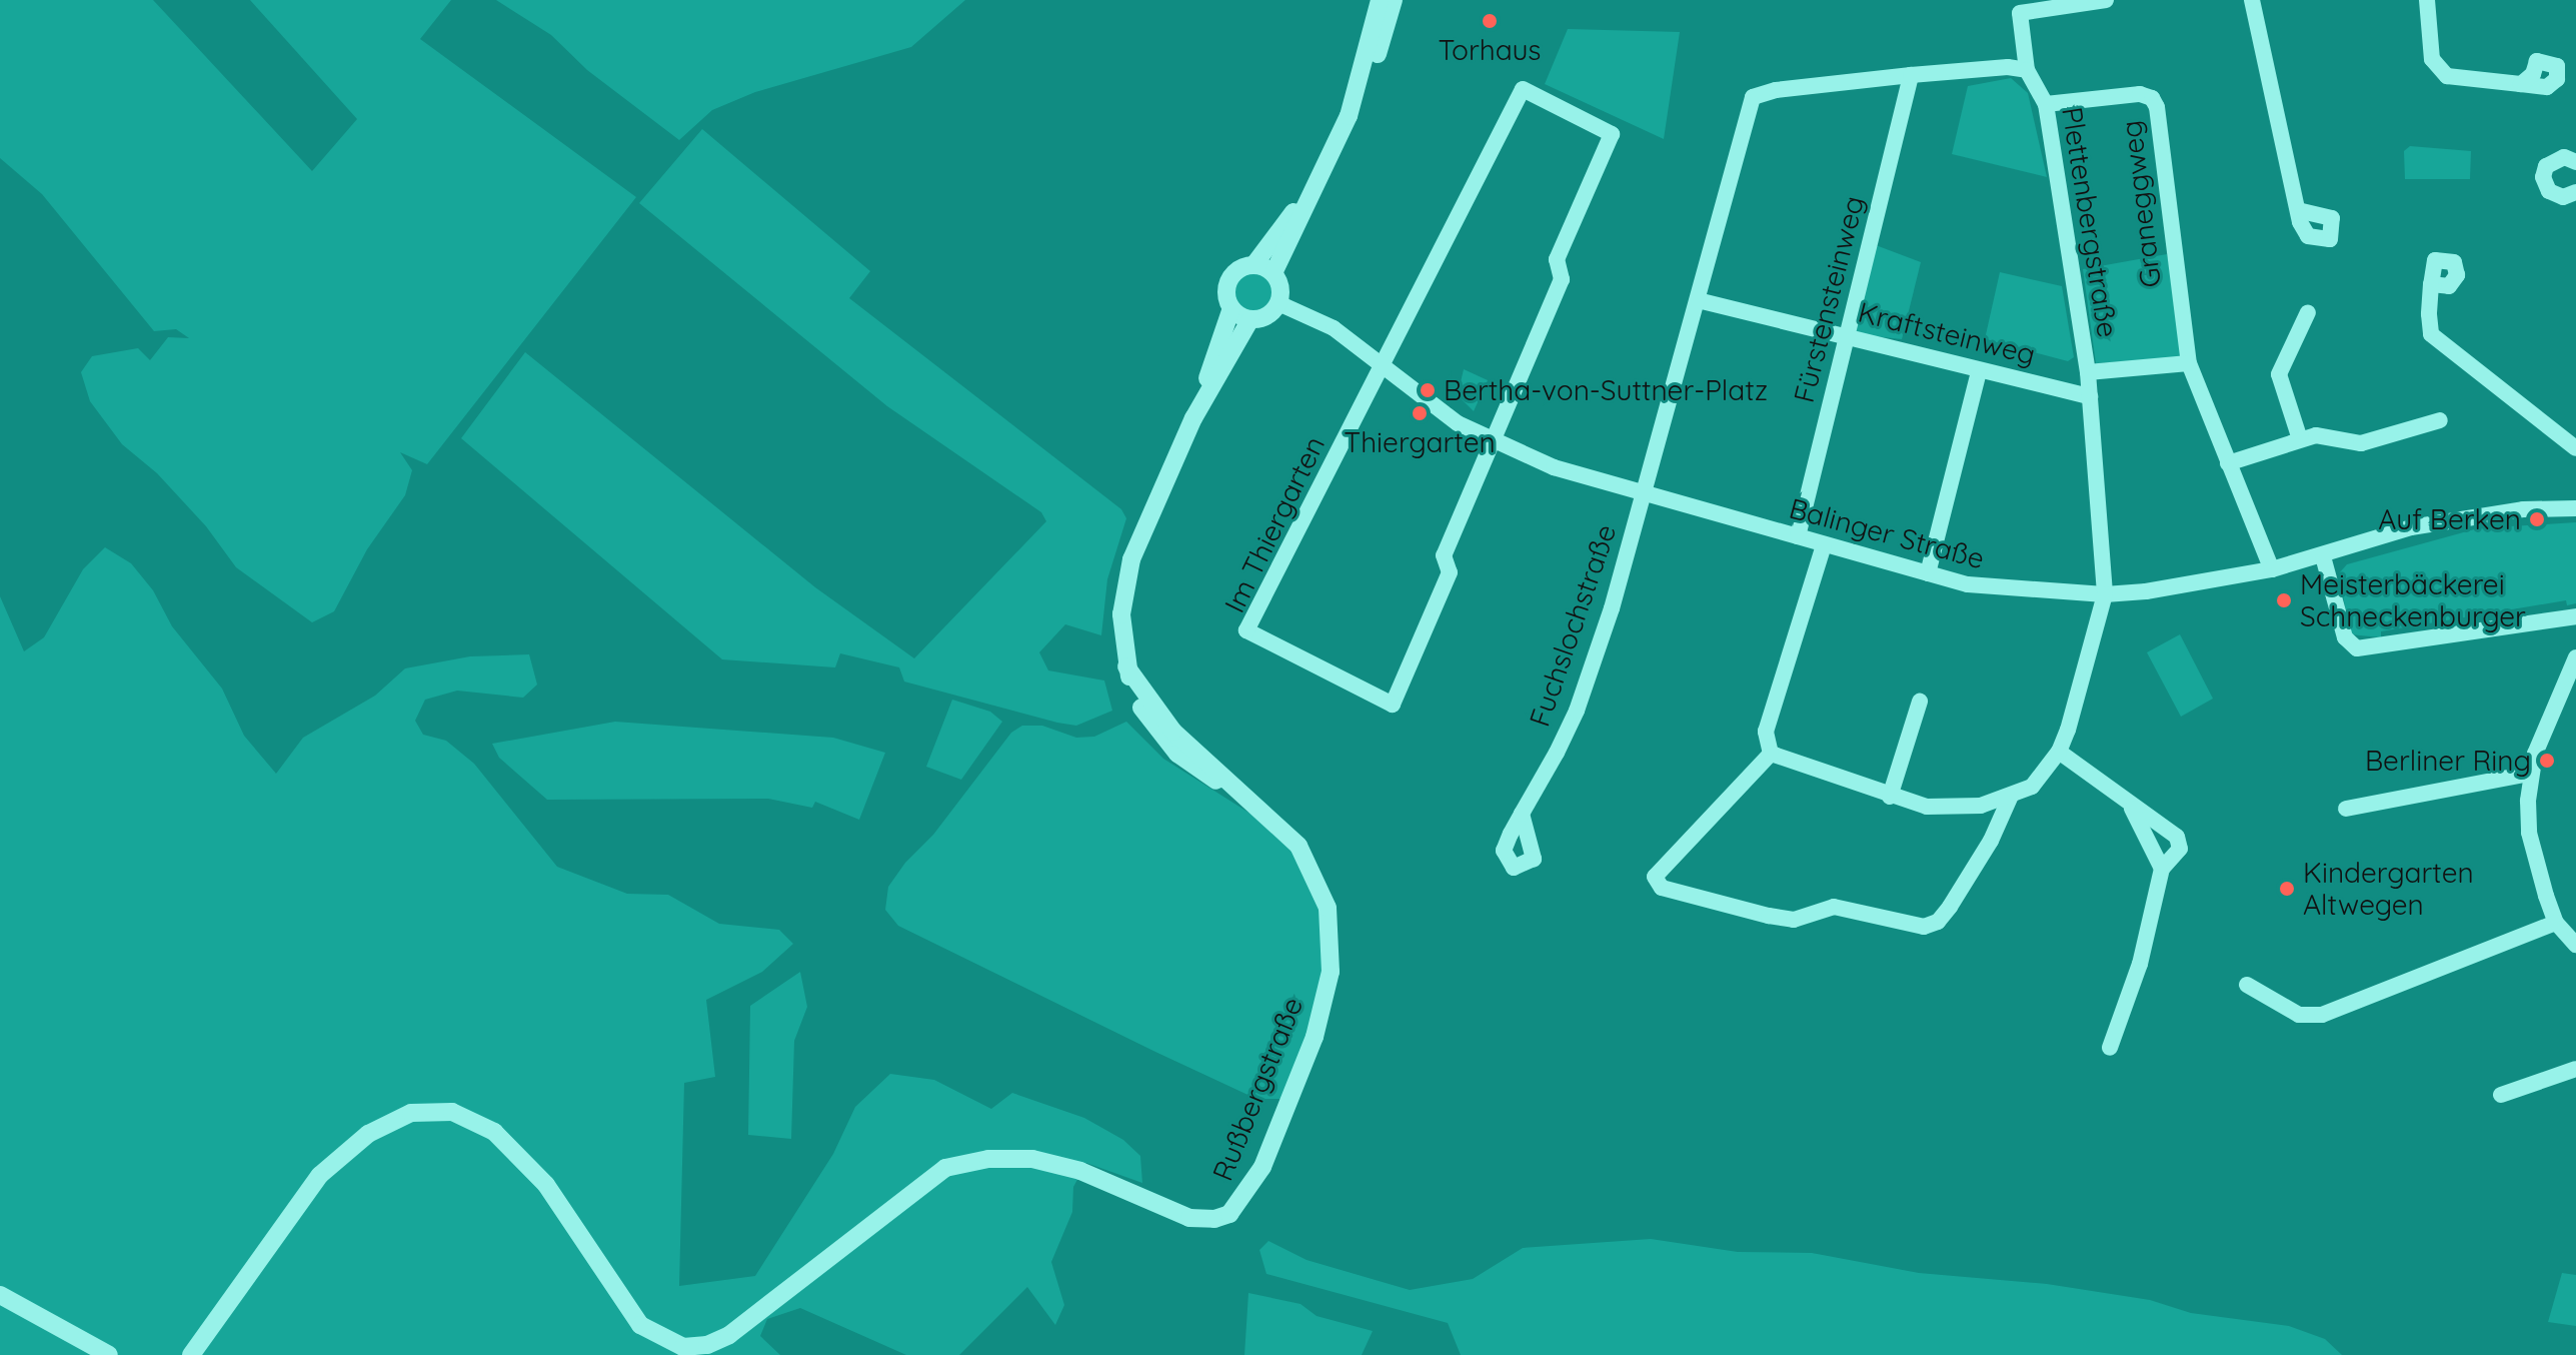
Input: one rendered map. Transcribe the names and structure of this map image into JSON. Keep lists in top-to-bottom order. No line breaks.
{"streets":{"street":["Graneggweg","Plettenbergstraße","Fürstensteinweg","Kraftsteinweg","Im Thiergarten","Balinger Straße","Fuchslochstraße","Rußbergstraße"]},"crossings":[["Graneggweg","Plettenbergstraße"],["Graneggweg","Balinger Straße"],["Plettenbergstraße","Kraftsteinweg"],["Plettenbergstraße","Balinger Straße"],["Fürstensteinweg","Kraftsteinweg"],["Fürstensteinweg","Balinger Straße"],["Im Thiergarten","Balinger Straße"],["Balinger Straße","Fuchslochstraße"],["Balinger Straße","Rußbergstraße"]],"places":["Torhaus","Bertha-von-Suttner-Platz","Thiergarten","Auf Berken","Meisterbäckerei Schneckenburger","Berliner Ring","Kindergarten Altwegen"]}
